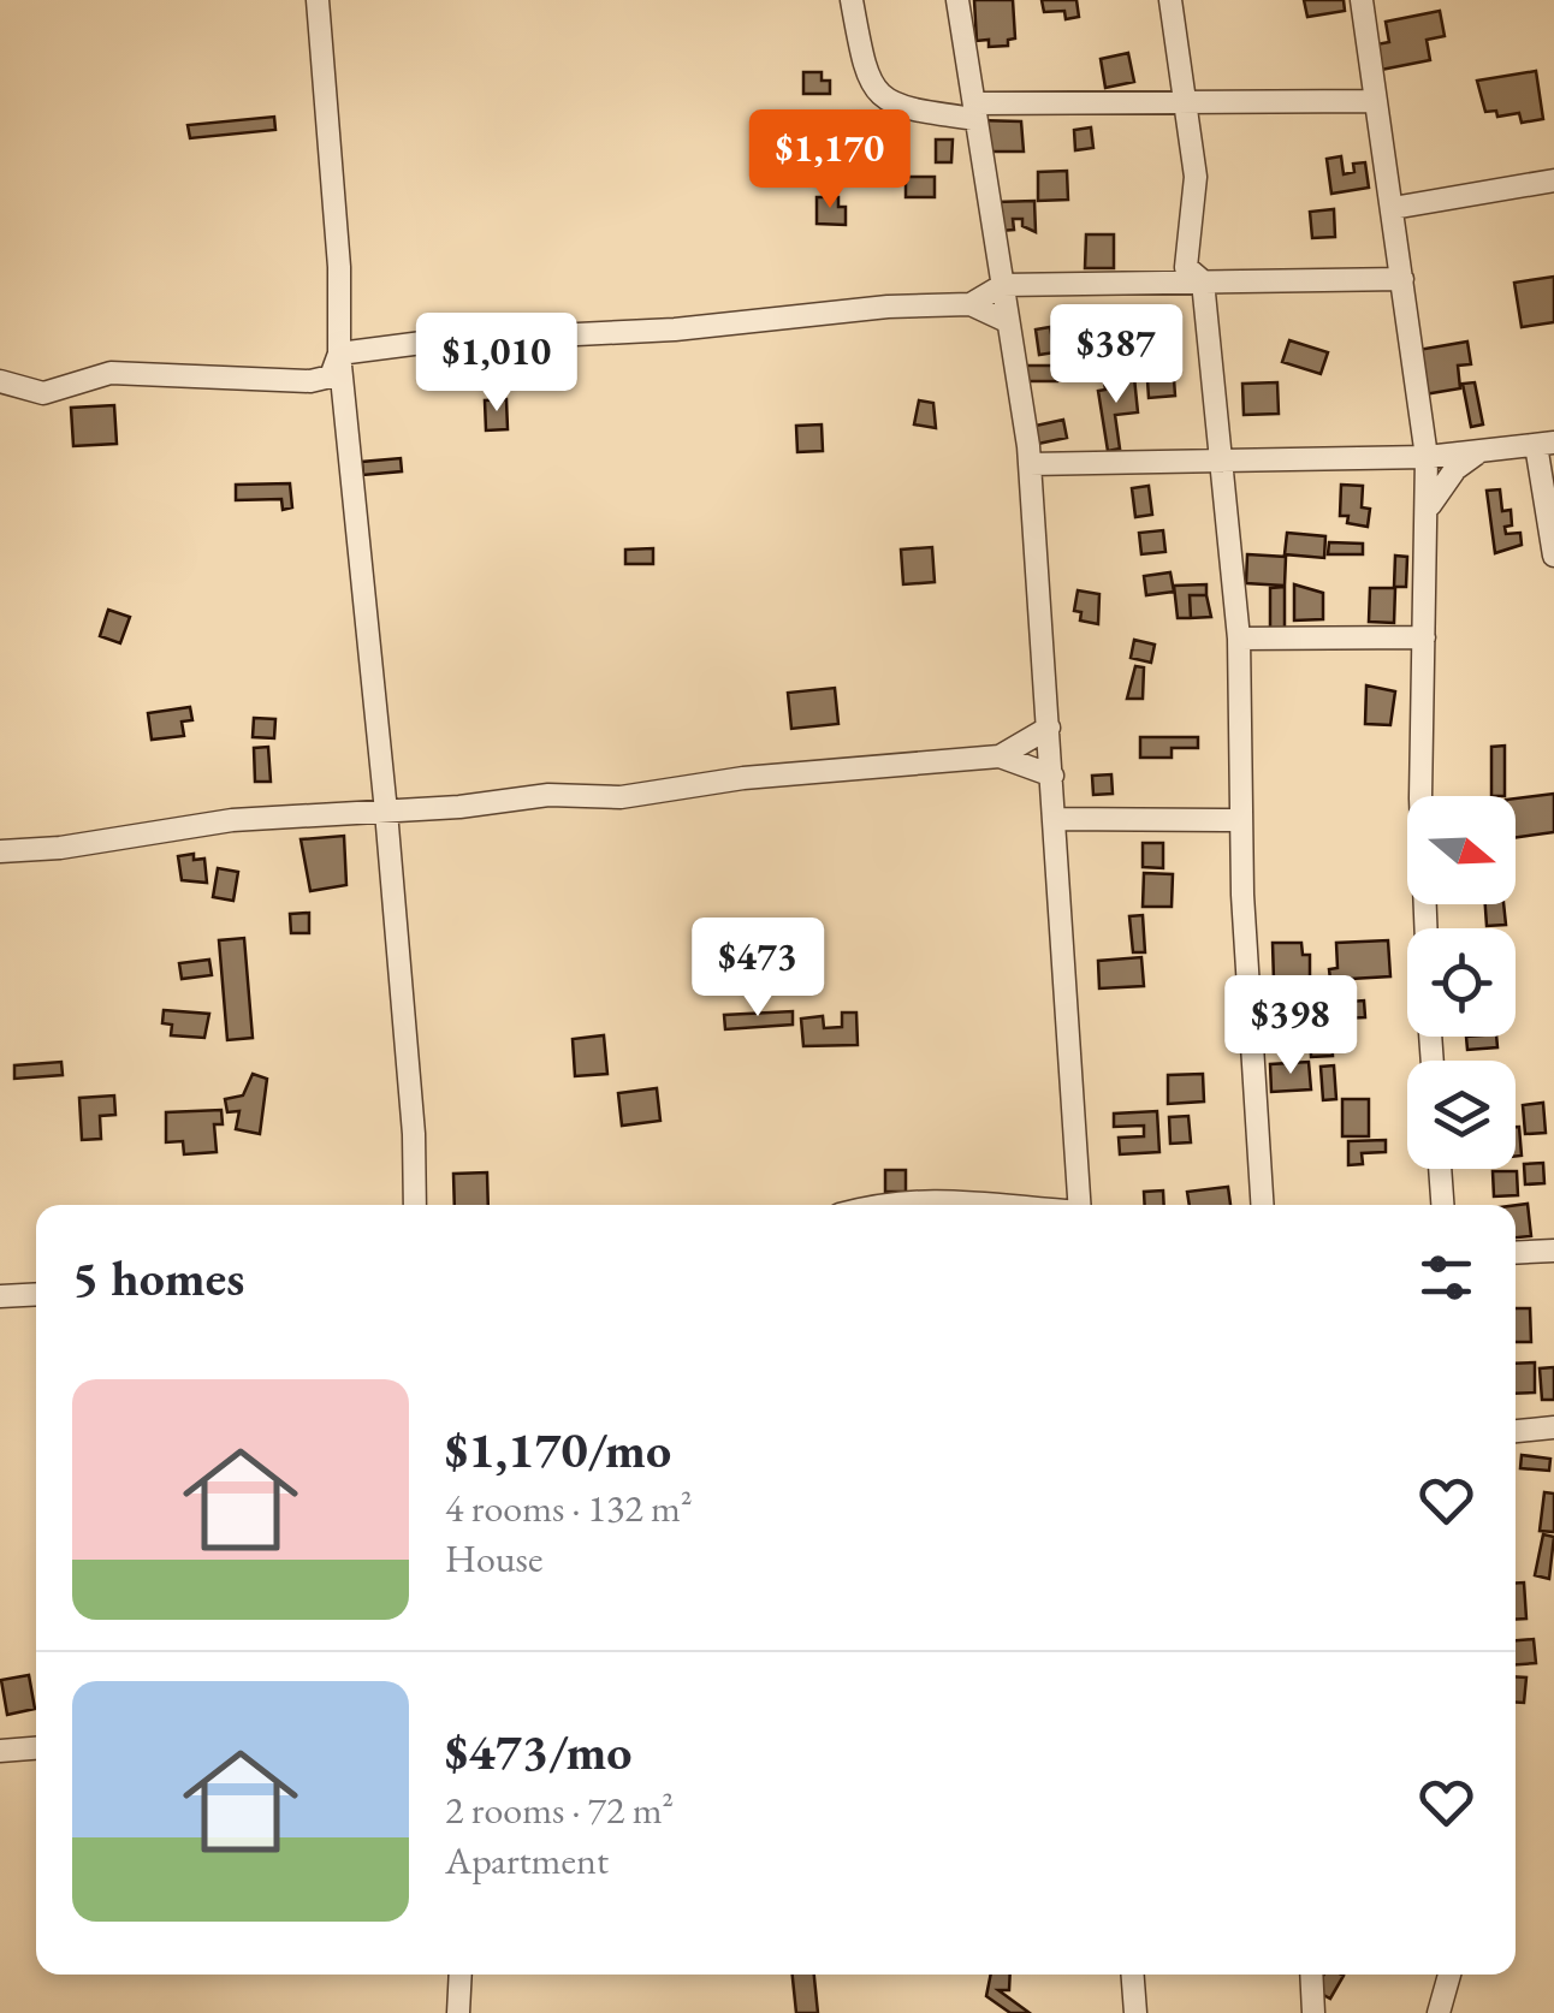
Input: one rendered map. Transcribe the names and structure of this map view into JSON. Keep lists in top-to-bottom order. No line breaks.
{"north":"right","page":{"price":["$1,170","$387","$1,010","$473","$398"],"heading":"5 homes","list":[{"name":"$1,170/mo","note":"4 rooms · 132 m² · House"},{"name":"$473/mo","note":"2 rooms · 72 m² · Apartment"}]}}
